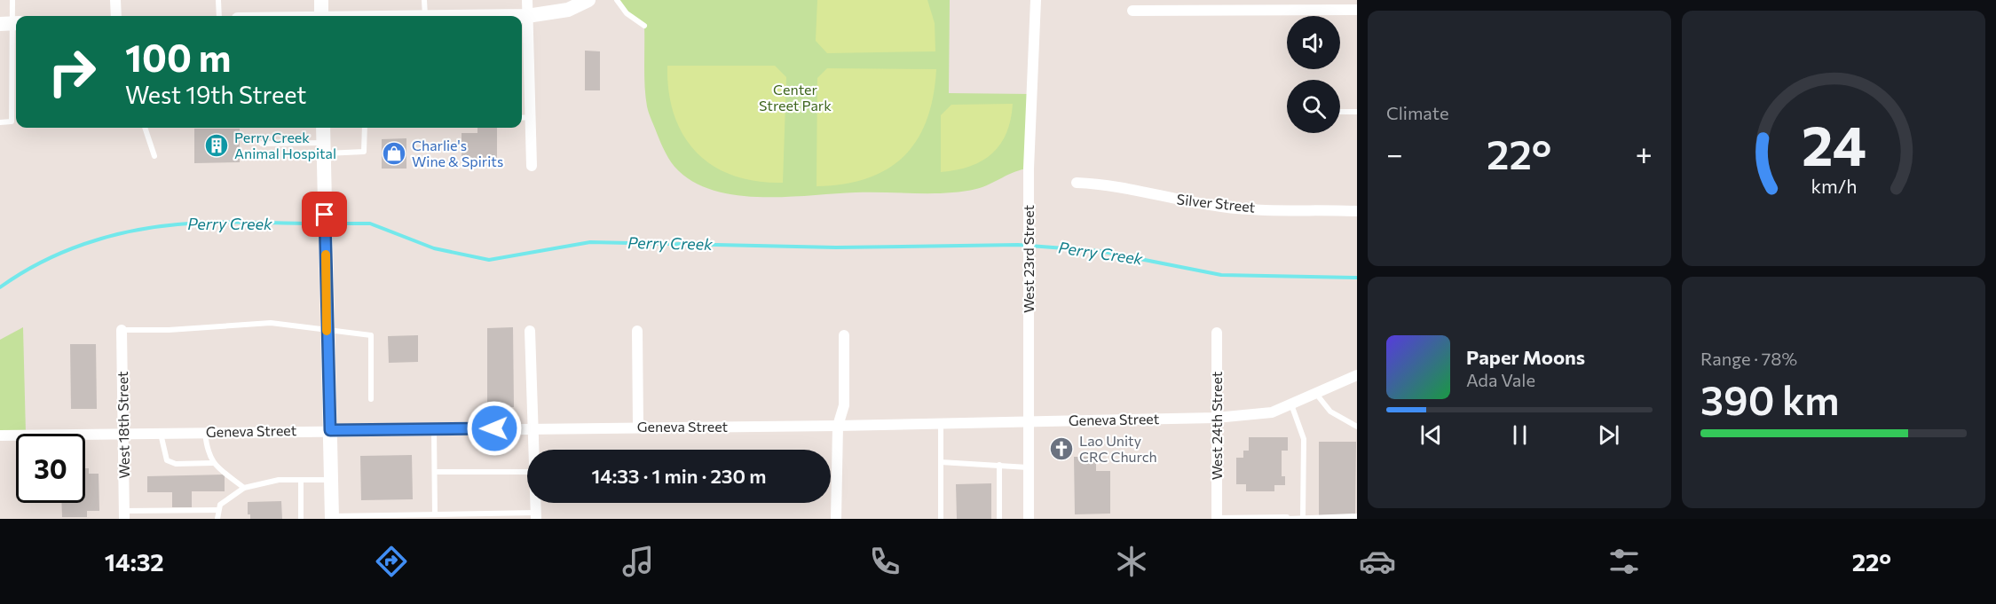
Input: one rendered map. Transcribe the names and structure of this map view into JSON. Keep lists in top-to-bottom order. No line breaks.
{"streets":{"street":["Silver Street","West 23rd Street","Geneva Street","West 18th Street","West 24th Street"]},"crossings":[["West 23rd Street","Geneva Street"],["Geneva Street","West 18th Street"],["Geneva Street","West 24th Street"]],"water":["Perry Creek"],"parks":["Center Street Park"],"places":{"building":["Perry Creek Animal Hospital"],"shop":["Charlie's Wine & Spirits"],"church":["Lao Unity CRC Church"]},"page":{"tile":["Climate",["Range · 78%","390 km"]],"turn":["100 m","West 19th Street"],"heat":["−","22°","+"],"song":["Paper Moons","Ada Vale"],"limit":"30","trip":"14:33 · 1 min · 230 m","tabs":["14:32","22°"],"gauge":["24","km/h"]}}
